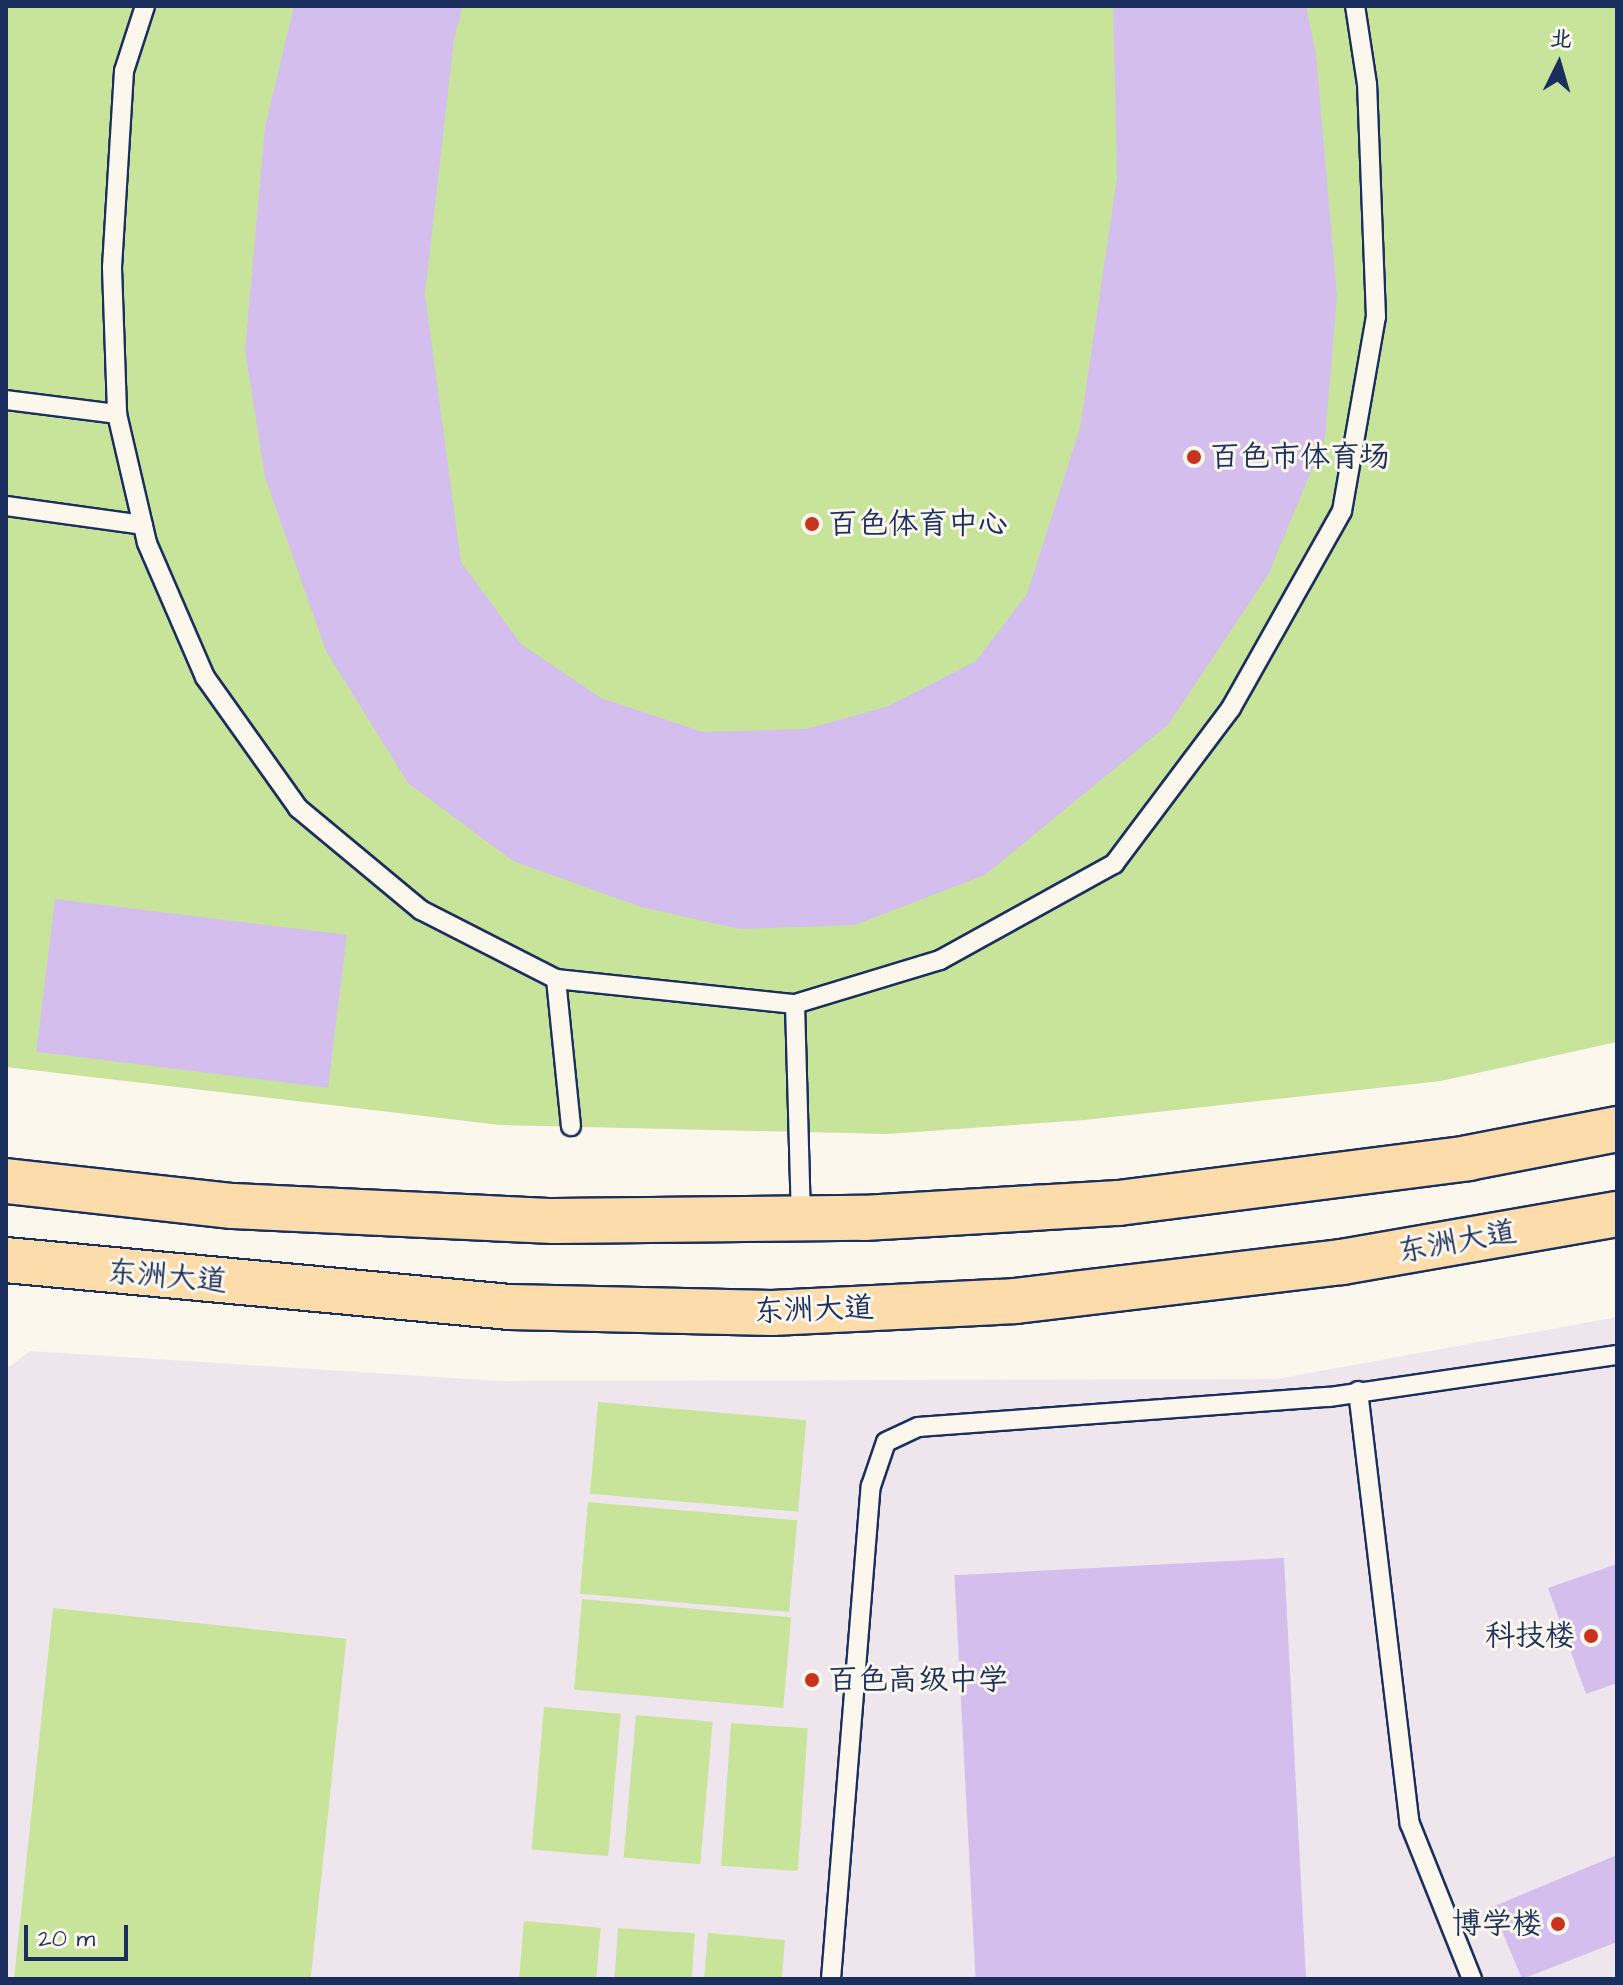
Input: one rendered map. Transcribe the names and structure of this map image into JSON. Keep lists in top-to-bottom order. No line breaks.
{"streets":{"main road":["东洲大道"]},"places":["百色市体育场","百色体育中心","科技楼","百色高级中学","博学楼"],"scale_bar":"20 m","north":"top"}
